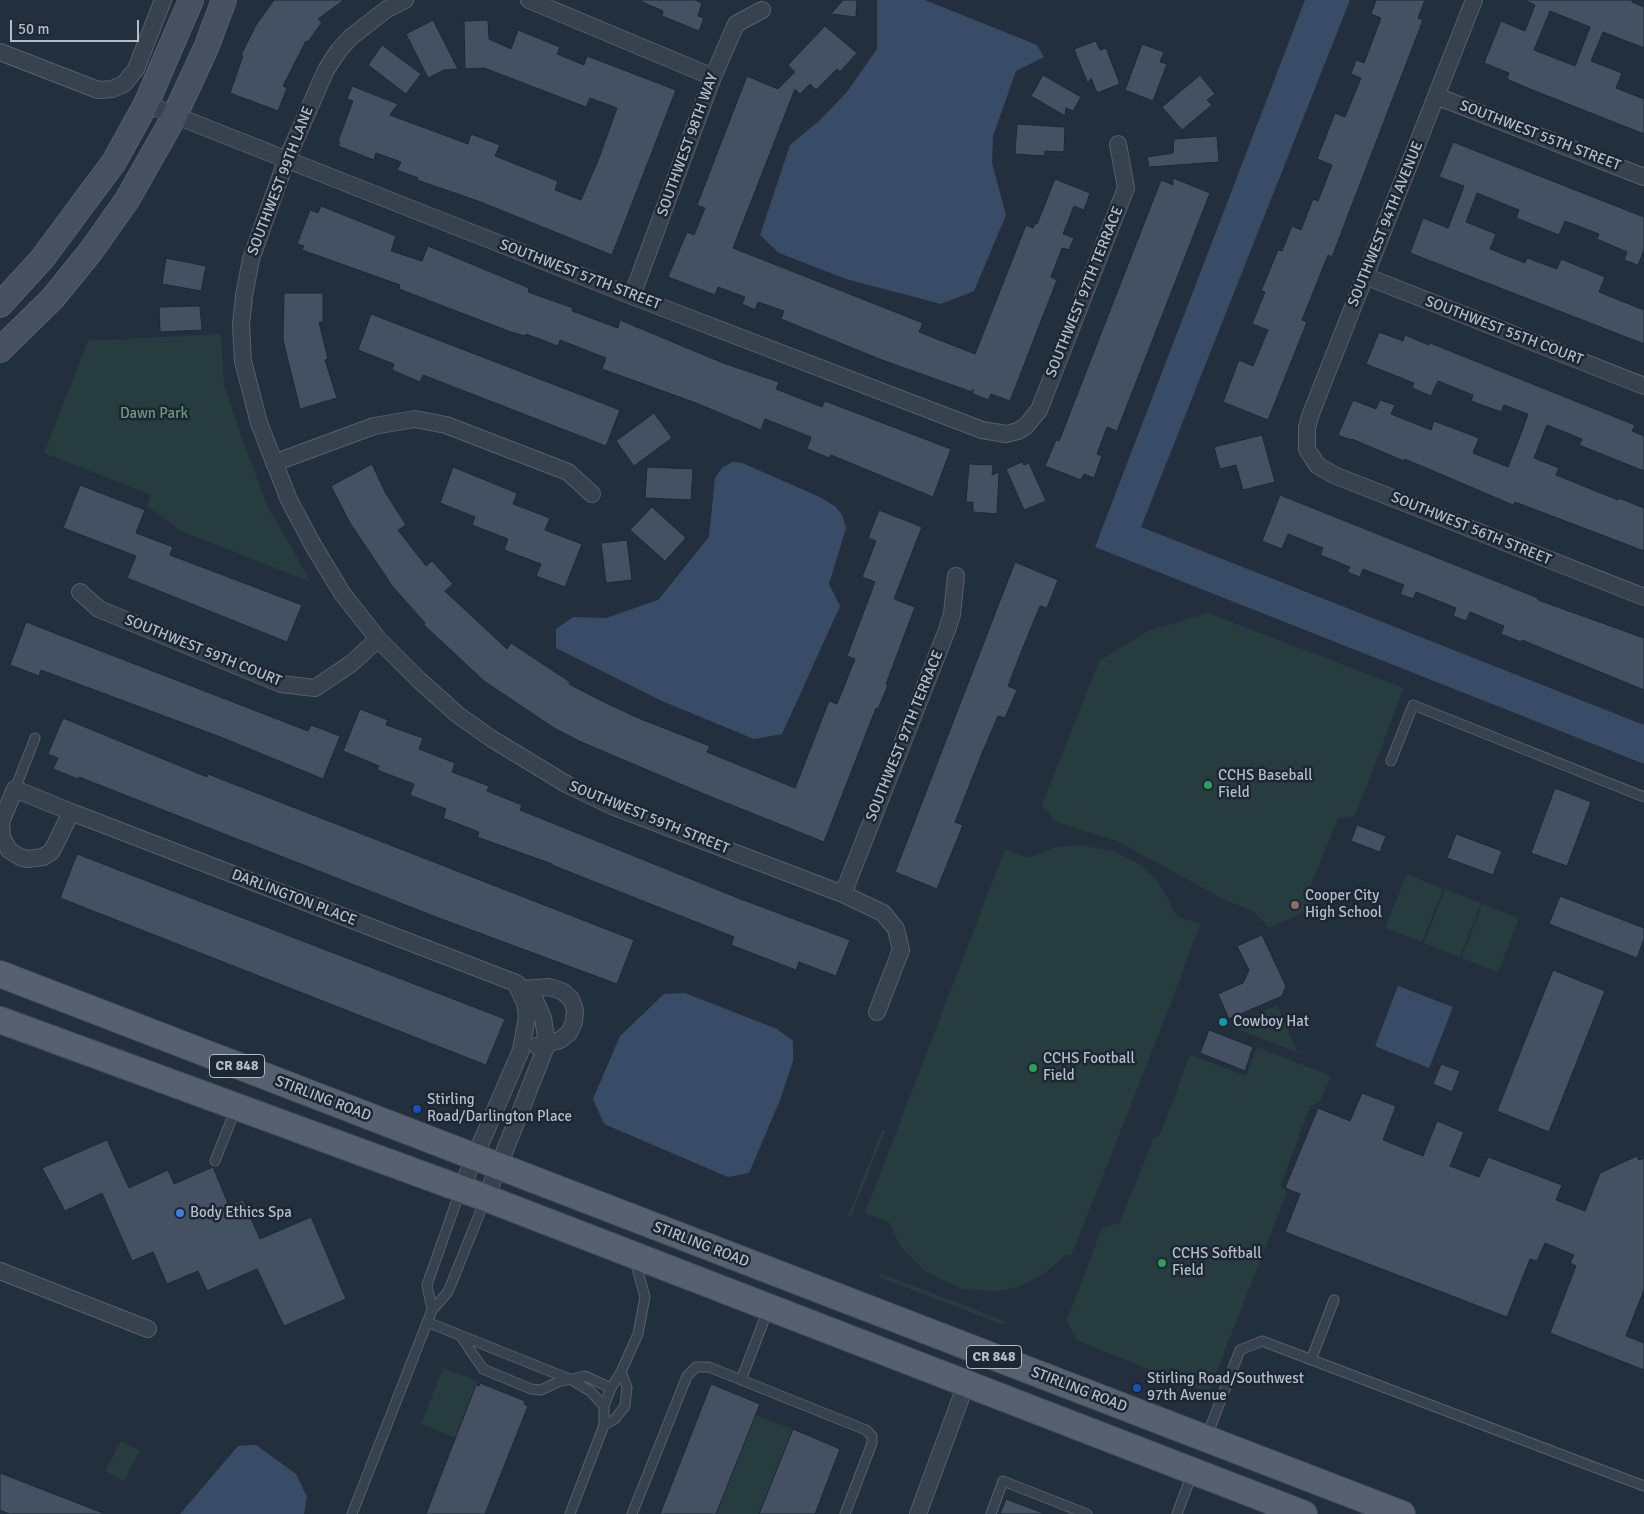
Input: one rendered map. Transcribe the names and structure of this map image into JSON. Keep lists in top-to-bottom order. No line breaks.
{"streets":{"main road":["CR 848","STIRLING ROAD"],"street":["SOUTHWEST 55TH STREET","SOUTHWEST 98TH WAY","SOUTHWEST 99TH LANE","SOUTHWEST 94TH AVENUE","SOUTHWEST 57TH STREET","SOUTHWEST 97TH TERRACE","SOUTHWEST 55TH COURT","SOUTHWEST 56TH STREET","SOUTHWEST 59TH COURT","SOUTHWEST 59TH STREET","DARLINGTON PLACE"]},"crossings":[["SOUTHWEST 55TH STREET","SOUTHWEST 94TH AVENUE"],["SOUTHWEST 98TH WAY","SOUTHWEST 57TH STREET"],["SOUTHWEST 99TH LANE","SOUTHWEST 57TH STREET"],["SOUTHWEST 99TH LANE","SOUTHWEST 59TH COURT"],["SOUTHWEST 99TH LANE","SOUTHWEST 59TH STREET"],["SOUTHWEST 94TH AVENUE","SOUTHWEST 55TH COURT"],["SOUTHWEST 94TH AVENUE","SOUTHWEST 56TH STREET"],["SOUTHWEST 57TH STREET","SOUTHWEST 97TH TERRACE"],["SOUTHWEST 97TH TERRACE","SOUTHWEST 59TH STREET"],["SOUTHWEST 59TH COURT","SOUTHWEST 59TH STREET"]],"parks":["Dawn Park"],"places":["CCHS Baseball Field","Cooper City High School","Cowboy Hat","CCHS Football Field","Stirling Road/Darlington Place","Body Ethics Spa","CCHS Softball Field","Stirling Road/Southwest 97th Avenue"],"scale_bar":"50 m"}
